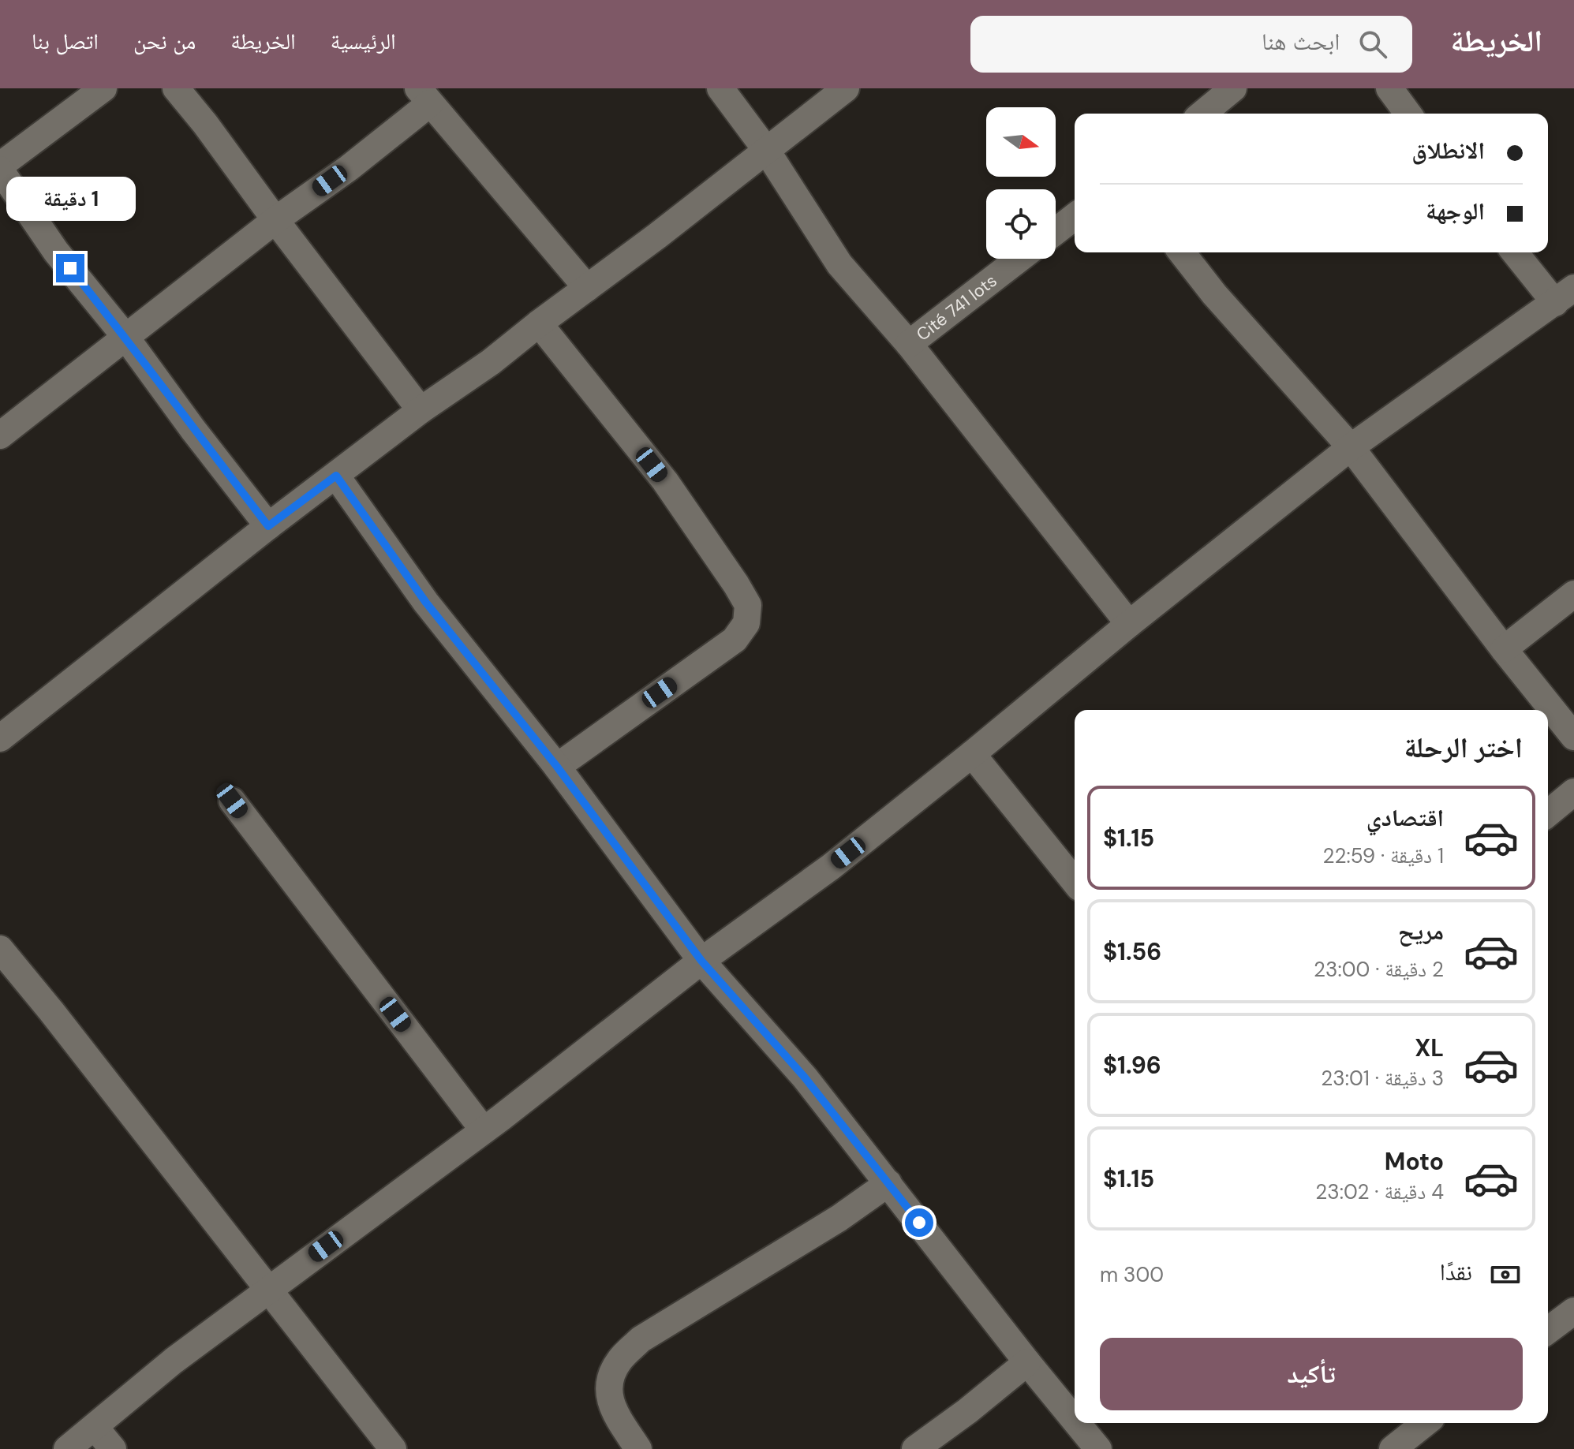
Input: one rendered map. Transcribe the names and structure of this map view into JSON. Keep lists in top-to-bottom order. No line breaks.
{"streets":{"street":["Cité 741 lots"]},"north":"right","page":{"header":"الخريطة","search":"ابحث هنا","nav":["الرئيسية","الخريطة","من نحن","اتصل بنا"],"banner":["الانطلاق","الوجهة"],"bubble":"1 دقيقة","heading":"اختر الرحلة","list":[{"name":"اقتصادي","note":"1 دقيقة · 22:59","value":"$1.15"},{"name":"مريح","note":"2 دقيقة · 23:00","value":"$1.56"},{"name":"XL","note":"3 دقيقة · 23:01","value":"$1.96"},{"name":"Moto","note":"4 دقيقة · 23:02","value":"$1.15"}],"pay":["نقدًا","300 m"],"buttons":"تأكيد"}}
